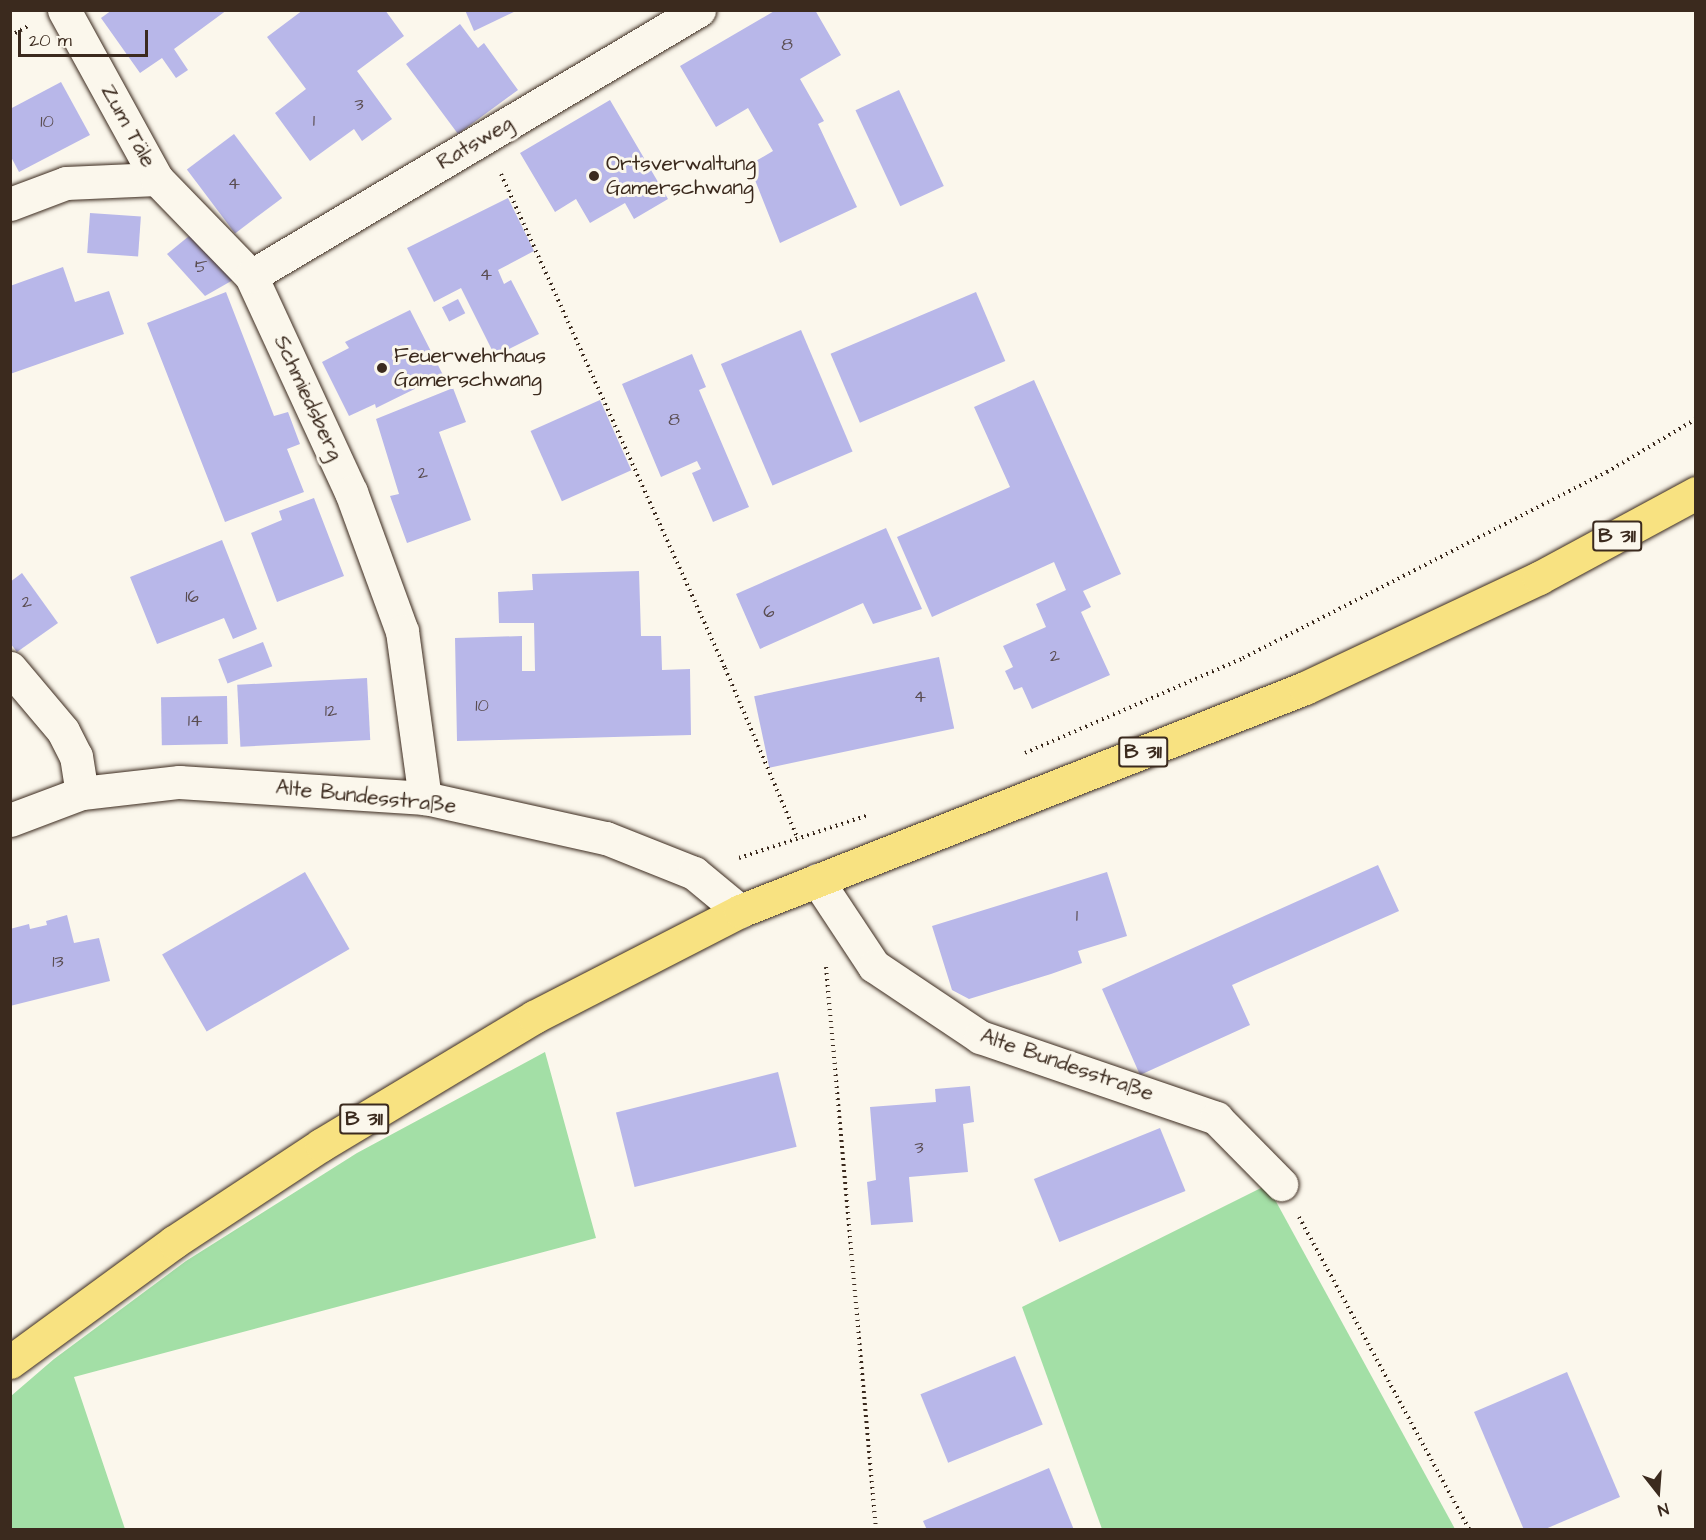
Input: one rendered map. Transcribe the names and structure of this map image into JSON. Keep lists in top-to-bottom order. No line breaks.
{"streets":{"main road":["B 311"],"street":["Zum Täle","Ratsweg","Schmiedsberg","Alte Bundesstraße"]},"crossings":[["Zum Täle","Schmiedsberg"],["Ratsweg","Schmiedsberg"],["Schmiedsberg","Alte Bundesstraße"],["B 311","Alte Bundesstraße"]],"places":["Ortsverwaltung Gamerschwang","Feuerwehrhaus Gamerschwang"],"house_numbers":["8","3","1","10","4","5","4","8","2","16","2","6","2","4","10","12","14","1","13","3"],"scale_bar":"20 m","north":"bottom"}
